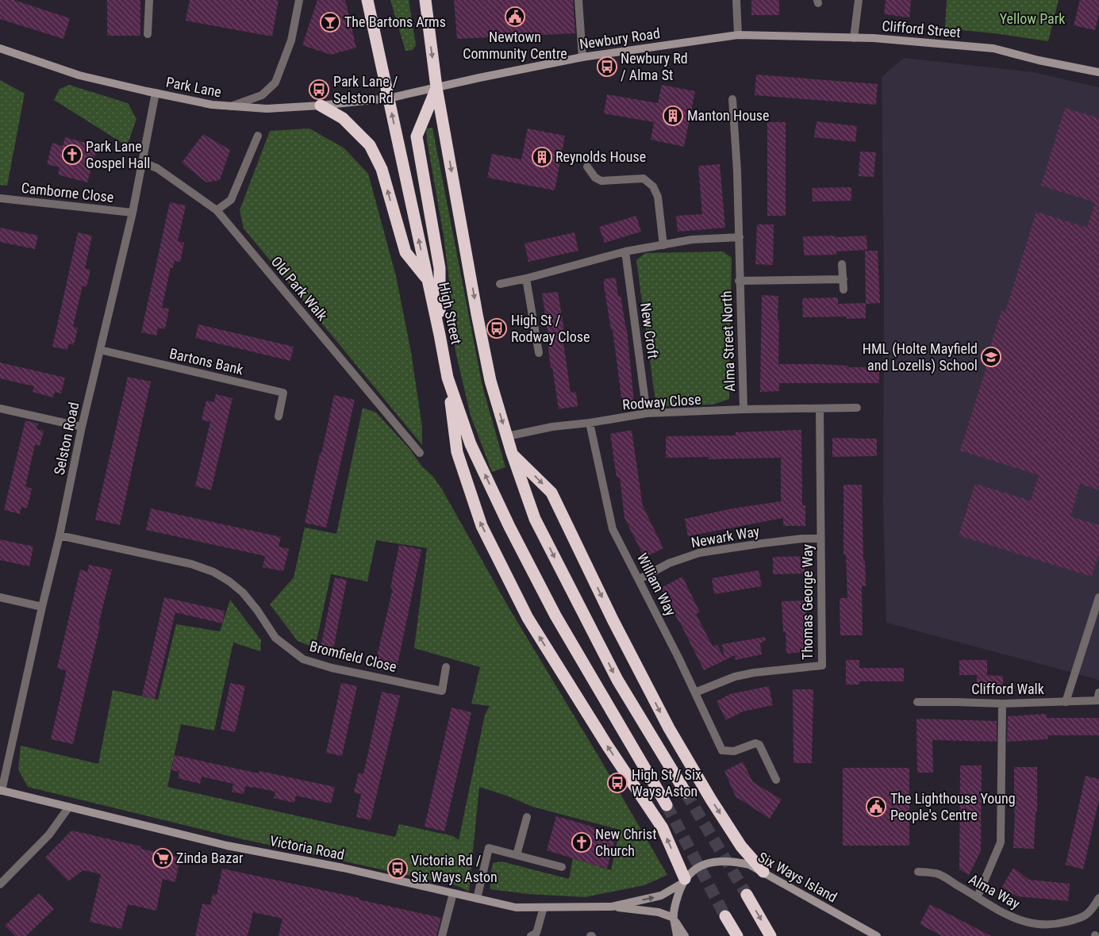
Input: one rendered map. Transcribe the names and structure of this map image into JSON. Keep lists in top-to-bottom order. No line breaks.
{"streets":{"highway":["High Street"],"main road":["Clifford Street","Newbury Road","Park Lane","Victoria Road","Six Ways Island"],"street":["Camborne Close","Old Park Walk","New Croft","Alma Street North","Bartons Bank","Rodway Close","Selston Road","Newark Way","William Way","Thomas George Way","Bromfield Close","Clifford Walk","Alma Way"]},"crossings":[["Clifford Street","Newbury Road"],["Newbury Road","Park Lane"],["Newbury Road","High Street"],["Park Lane","High Street"],["Park Lane","Selston Road"],["Camborne Close","Selston Road"],["Old Park Walk","Selston Road"],["High Street","Rodway Close"],["New Croft","Rodway Close"],["Alma Street North","Rodway Close"],["Bartons Bank","Selston Road"],["Rodway Close","William Way"],["Rodway Close","Thomas George Way"],["Selston Road","Bromfield Close"],["Selston Road","Victoria Road"],["Newark Way","William Way"],["Newark Way","Thomas George Way"],["William Way","Thomas George Way"],["Victoria Road","Six Ways Island"]],"parks":["Yellow Park"],"places":{"public building":["Newtown Community Centre","The Lighthouse Young People's Centre"],"bar":["The Bartons Arms"],"bus stop":["Newbury Rd / Alma St","Park Lane / Selston Rd","High St / Rodway Close","High St / Six Ways Aston","Victoria Rd / Six Ways Aston"],"building":["Manton House","Reynolds House"],"church":["Park Lane Gospel Hall","New Christ Church"],"school or university":["HML (Holte Mayfield and Lozells) School"],"supermarket":["Zinda Bazar"]}}
